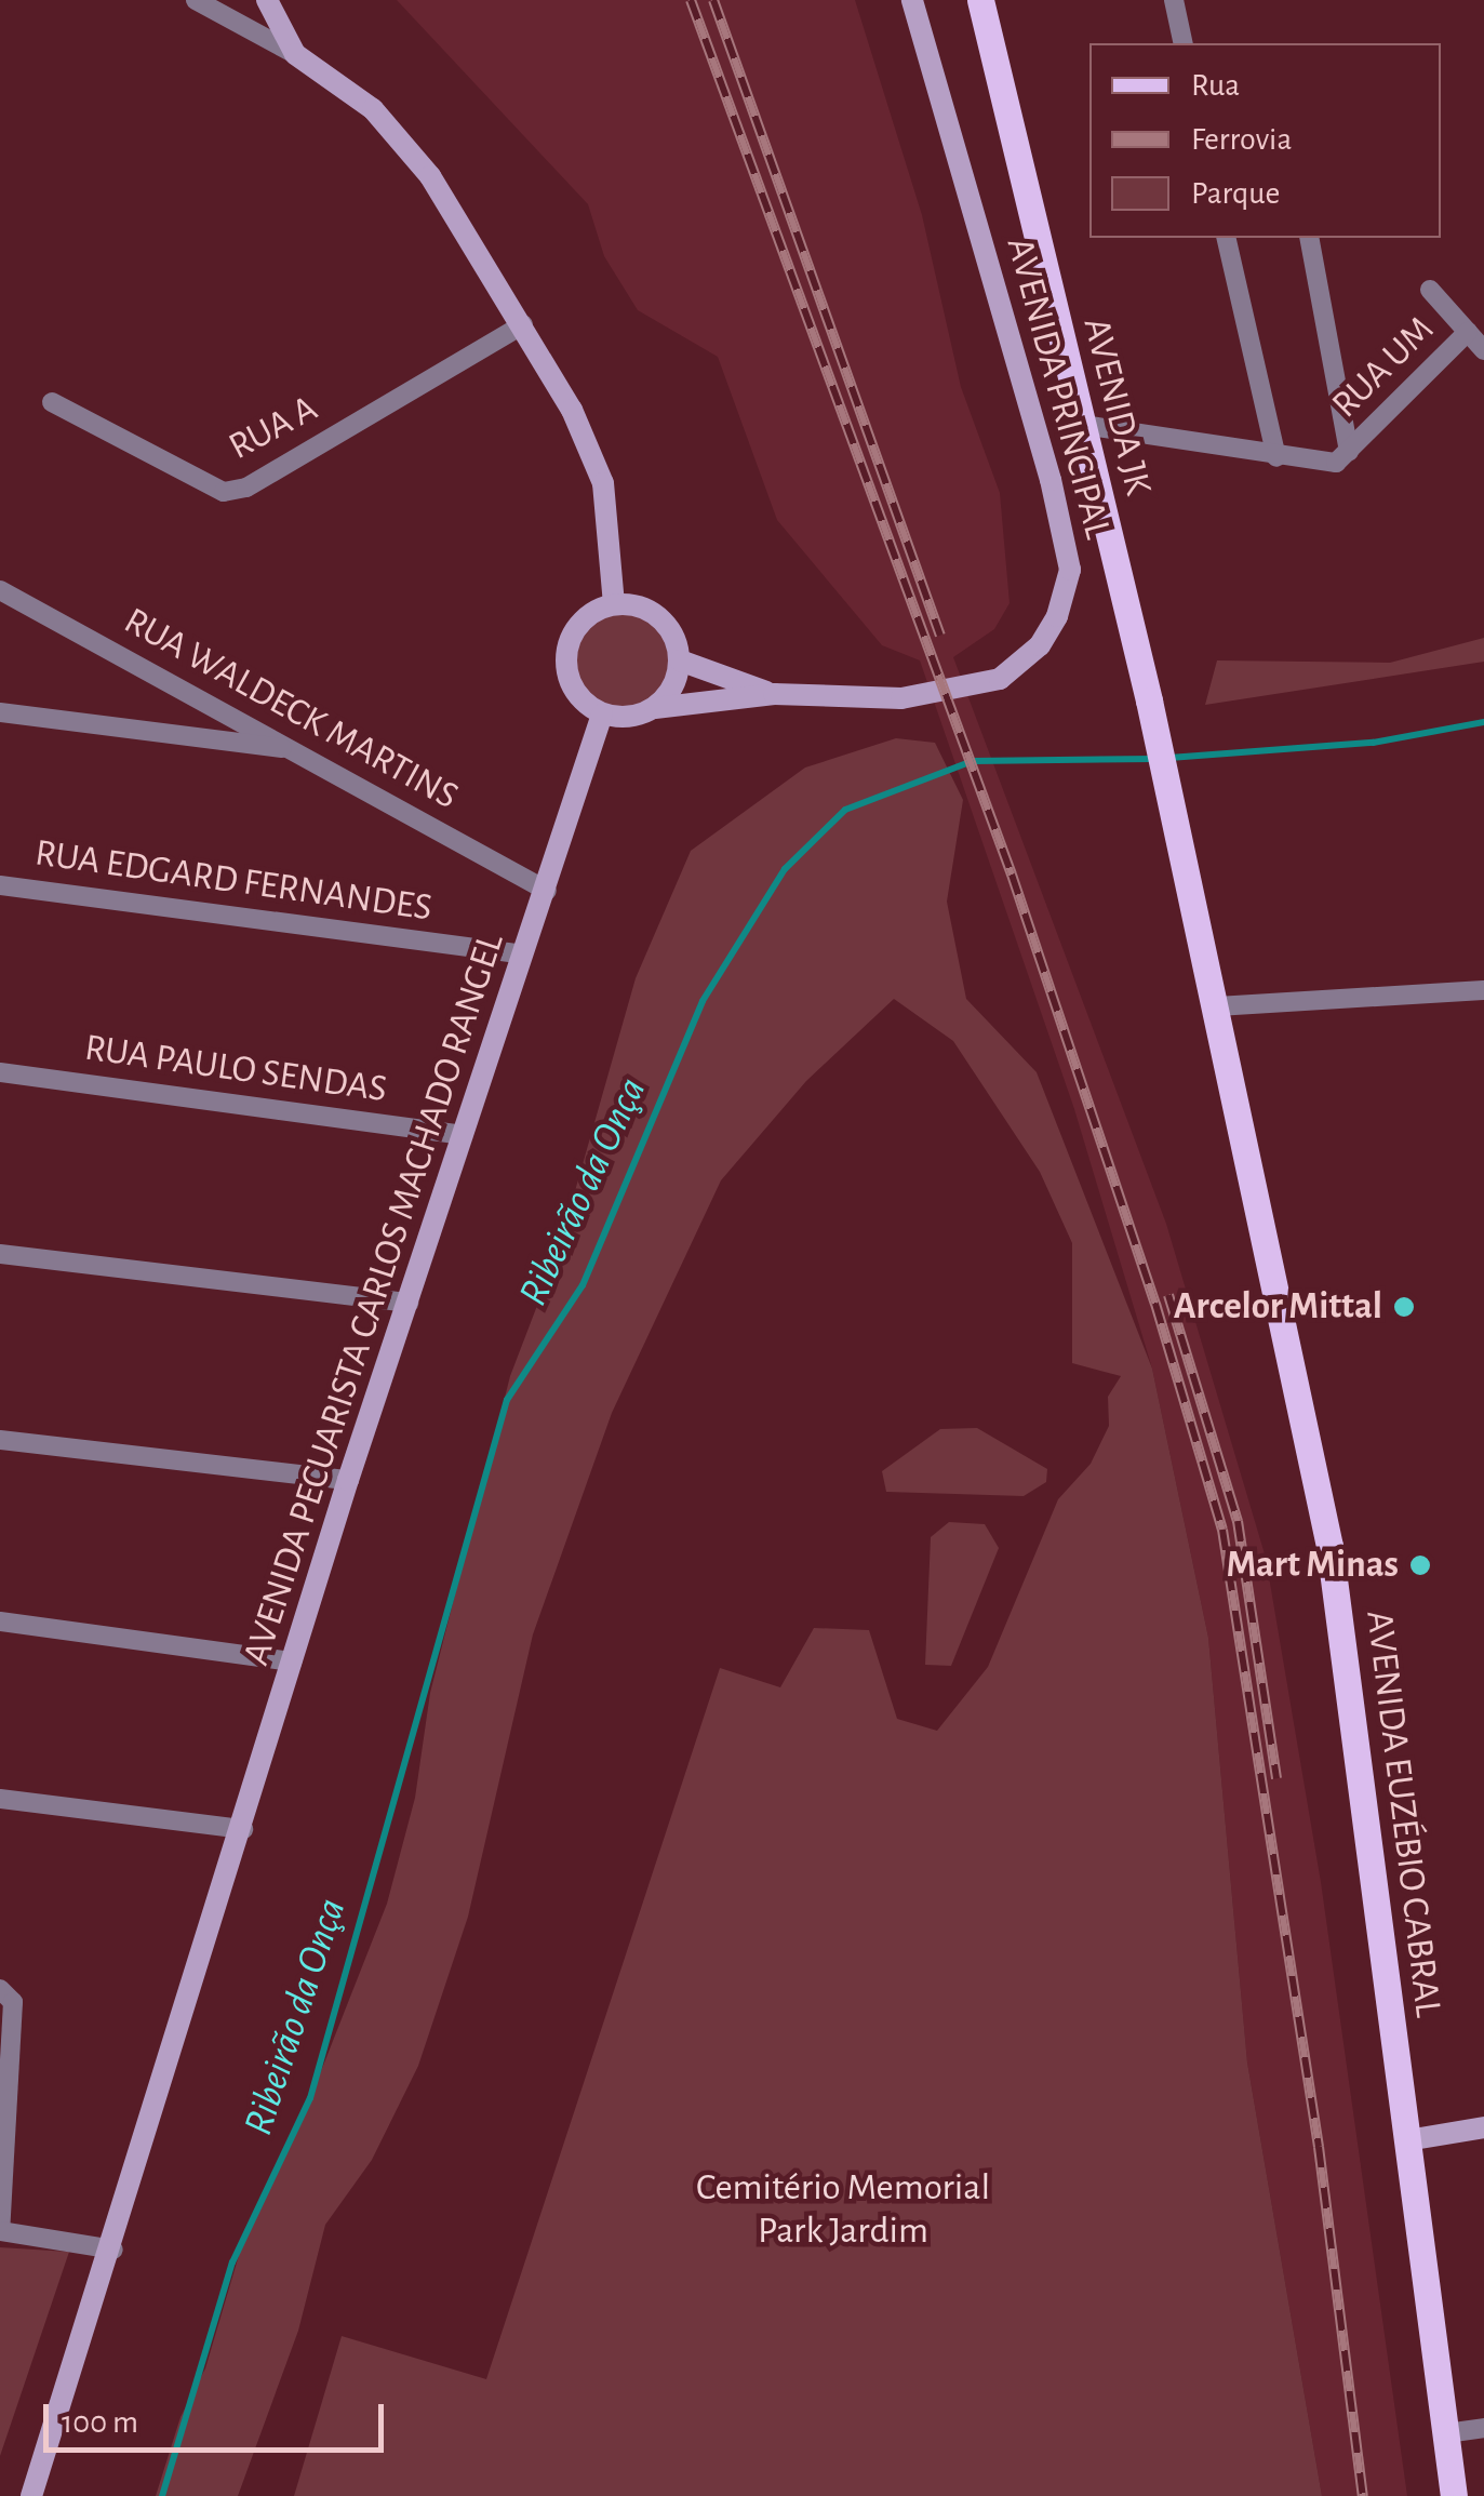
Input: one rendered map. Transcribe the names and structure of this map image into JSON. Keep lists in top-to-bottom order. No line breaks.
{"streets":{"main road":["AVENIDA JK","AVENIDA EUZÉBIO CABRAL"],"street":["RUA UM","AVENIDA PRINCIPAL","RUA A","RUA WALDECK MARTINS","RUA EDGARD FERNANDES","RUA PAULO SENDAS","AVENIDA PECUARISTA CARLOS MACHADO RANGEL"]},"crossings":[["AVENIDA PRINCIPAL","AVENIDA PECUARISTA CARLOS MACHADO RANGEL"],["AVENIDA JK","AVENIDA EUZÉBIO CABRAL"],["RUA WALDECK MARTINS","AVENIDA PECUARISTA CARLOS MACHADO RANGEL"],["RUA EDGARD FERNANDES","AVENIDA PECUARISTA CARLOS MACHADO RANGEL"],["RUA PAULO SENDAS","AVENIDA PECUARISTA CARLOS MACHADO RANGEL"]],"water":["Ribeirão da Onça"],"parks":["Cemitério Memorial Park Jardim"],"places":["Arcelor Mittal","Mart Minas"],"legend":["Rua","Ferrovia","Parque"],"scale_bar":"100 m"}
